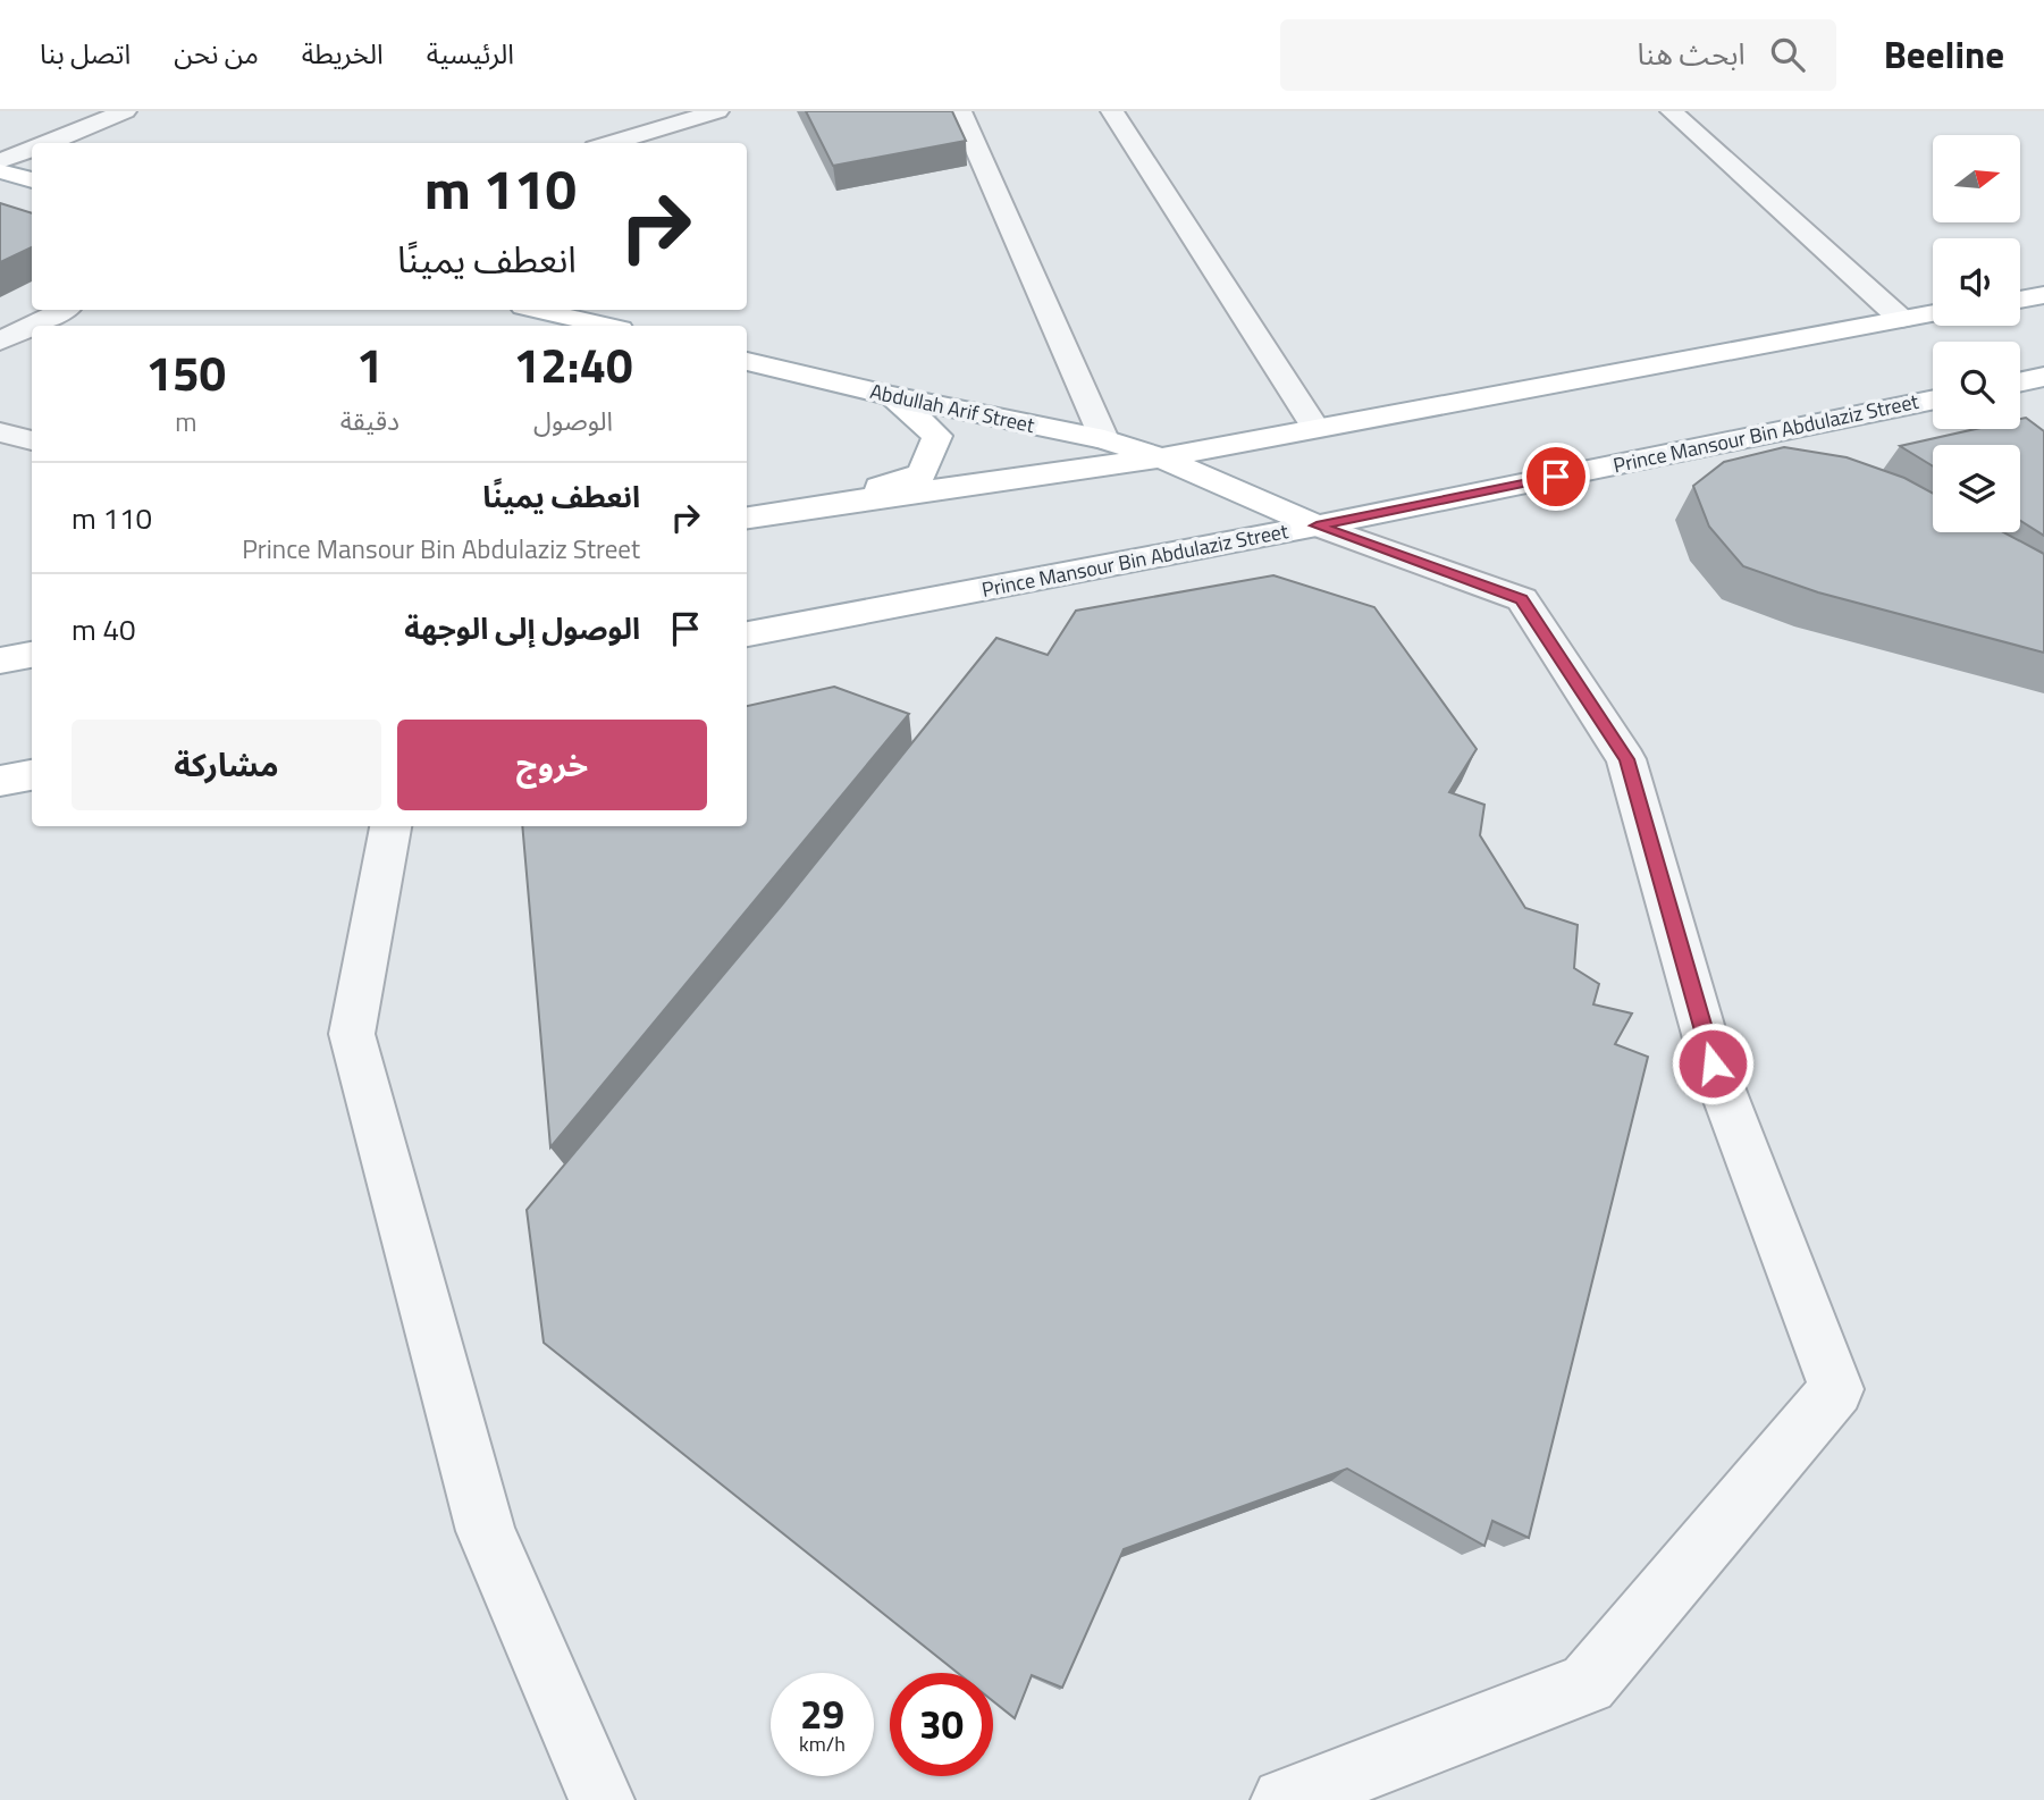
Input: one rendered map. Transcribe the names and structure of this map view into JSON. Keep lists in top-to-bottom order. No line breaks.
{"streets":{"main road":["Abdullah Arif Street","Prince Mansour Bin Abdulaziz Street"]},"crossings":[["Abdullah Arif Street","Prince Mansour Bin Abdulaziz Street"]],"north":"right","page":{"header":"Beeline","search":"ابحث هنا","nav":["الرئيسية","الخريطة","من نحن","اتصل بنا"],"turn":["110 m","انعطف يمينًا"],"eta":["12:40","الوصول","1","دقيقة","150","m"],"list":[{"name":"انعطف يمينًا","note":"Prince Mansour Bin Abdulaziz Street","value":"110 m"},{"name":"الوصول إلى الوجهة","value":"40 m"}],"buttons":["خروج","مشاركة"],"speed":"29 km/h","limit":"30"}}
